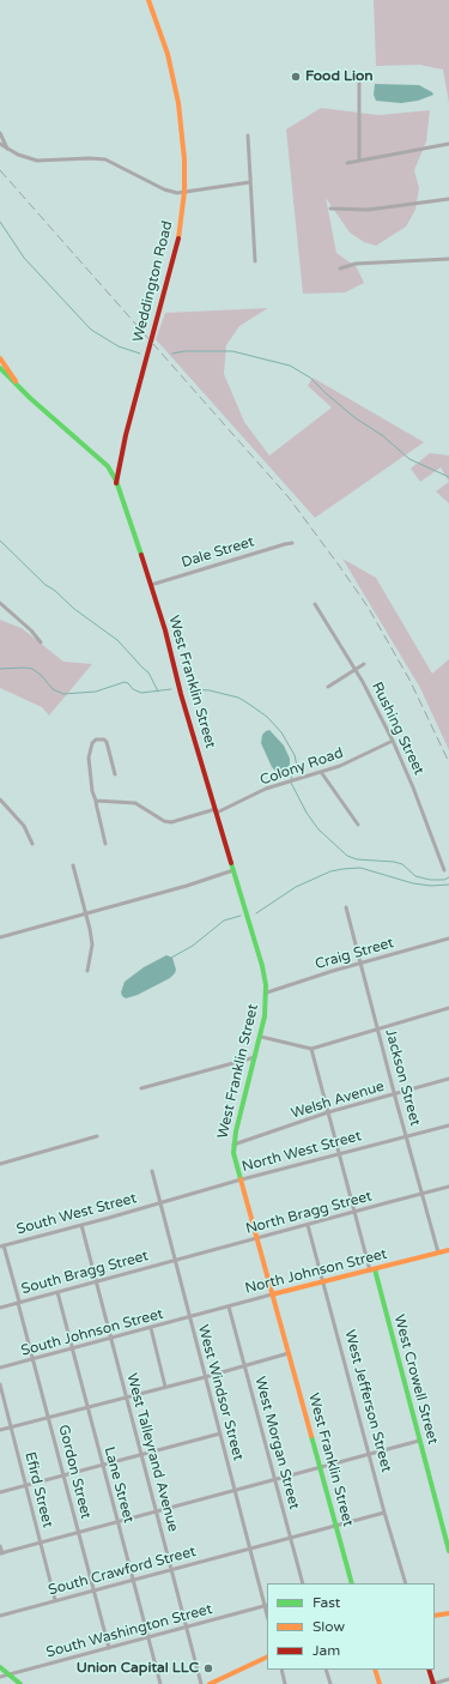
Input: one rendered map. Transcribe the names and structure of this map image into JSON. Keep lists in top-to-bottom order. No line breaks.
{"streets":{"main road":["Weddington Road","West Franklin Street","North Johnson Street","West Crowell Street"],"street":["Dale Street","Rushing Street","Colony Road","Craig Street","Jackson Street","Welsh Avenue","North West Street","North Bragg Street","South West Street","South Bragg Street","South Johnson Street","West Windsor Street","West Jefferson Street","West Morgan Street","West Talleyrand Avenue","Gordon Street","Lane Street","Efird Street","South Crawford Street","South Washington Street"]},"crossings":[["Weddington Road","West Franklin Street"],["Dale Street","West Franklin Street"],["West Franklin Street","Colony Road"],["West Franklin Street","Craig Street"],["West Franklin Street","Welsh Avenue"],["West Franklin Street","North West Street"],["West Franklin Street","North Bragg Street"],["West Franklin Street","North Johnson Street"],["West Franklin Street","South Crawford Street"],["Rushing Street","Colony Road"],["Craig Street","Jackson Street"],["Jackson Street","Welsh Avenue"],["Jackson Street","North West Street"],["Jackson Street","North Bragg Street"],["Jackson Street","North Johnson Street"],["Welsh Avenue","West Crowell Street"],["North West Street","South West Street"],["North West Street","West Crowell Street"],["North West Street","West Windsor Street"],["North Bragg Street","South Bragg Street"],["North Bragg Street","West Crowell Street"],["North Bragg Street","West Windsor Street"],["North Bragg Street","West Jefferson Street"],["South West Street","West Windsor Street"],["South West Street","West Talleyrand Avenue"],["South West Street","Gordon Street"],["North Johnson Street","South Johnson Street"],["North Johnson Street","West Crowell Street"],["North Johnson Street","West Windsor Street"],["North Johnson Street","West Jefferson Street"],["North Johnson Street","West Morgan Street"],["South Bragg Street","West Windsor Street"],["South Bragg Street","West Talleyrand Avenue"],["South Bragg Street","Gordon Street"],["South Bragg Street","Lane Street"],["South Johnson Street","West Windsor Street"],["South Johnson Street","West Talleyrand Avenue"],["South Johnson Street","Gordon Street"],["South Johnson Street","Lane Street"],["West Windsor Street","South Crawford Street"],["West Windsor Street","South Washington Street"],["West Jefferson Street","South Crawford Street"],["West Morgan Street","South Crawford Street"],["West Talleyrand Avenue","South Crawford Street"],["West Talleyrand Avenue","South Washington Street"],["Gordon Street","South Crawford Street"],["Gordon Street","South Washington Street"],["Lane Street","South Crawford Street"],["Lane Street","South Washington Street"],["Efird Street","South Crawford Street"]],"places":["Food Lion","Union Capital LLC"],"legend":["Fast","Slow","Jam"]}
